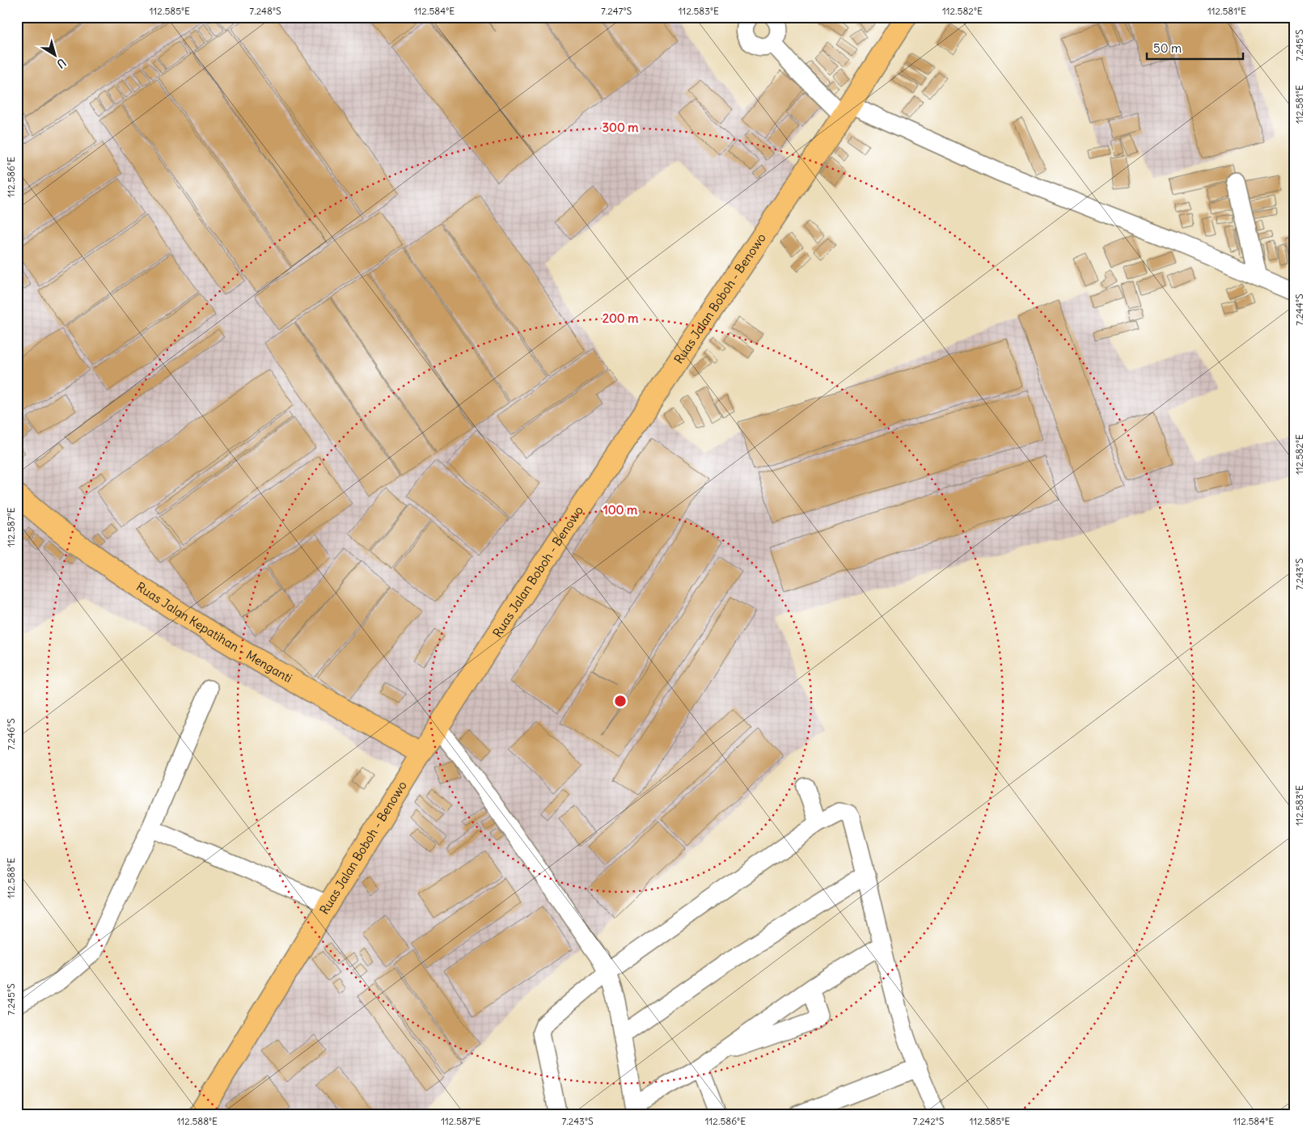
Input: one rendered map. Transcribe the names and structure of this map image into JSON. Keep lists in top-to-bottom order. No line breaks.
{"streets":{"main road":["Ruas Jalan Boboh - Benowo","Ruas Jalan Kepatihan - Menganti"]},"crossings":[["Ruas Jalan Boboh - Benowo","Ruas Jalan Kepatihan - Menganti"]],"scale_bar":"50 m","north":"bottom right","coordinates":["112.585°E","7.248°S","112.584°E","7.247°S","112.583°E","112.582°E","112.581°E","7.245°S","112.586°E","7.244°S","112.587°E","7.243°S","7.246°S","112.588°E","7.242°S"],"rings":["300 m","200 m","100 m"]}
